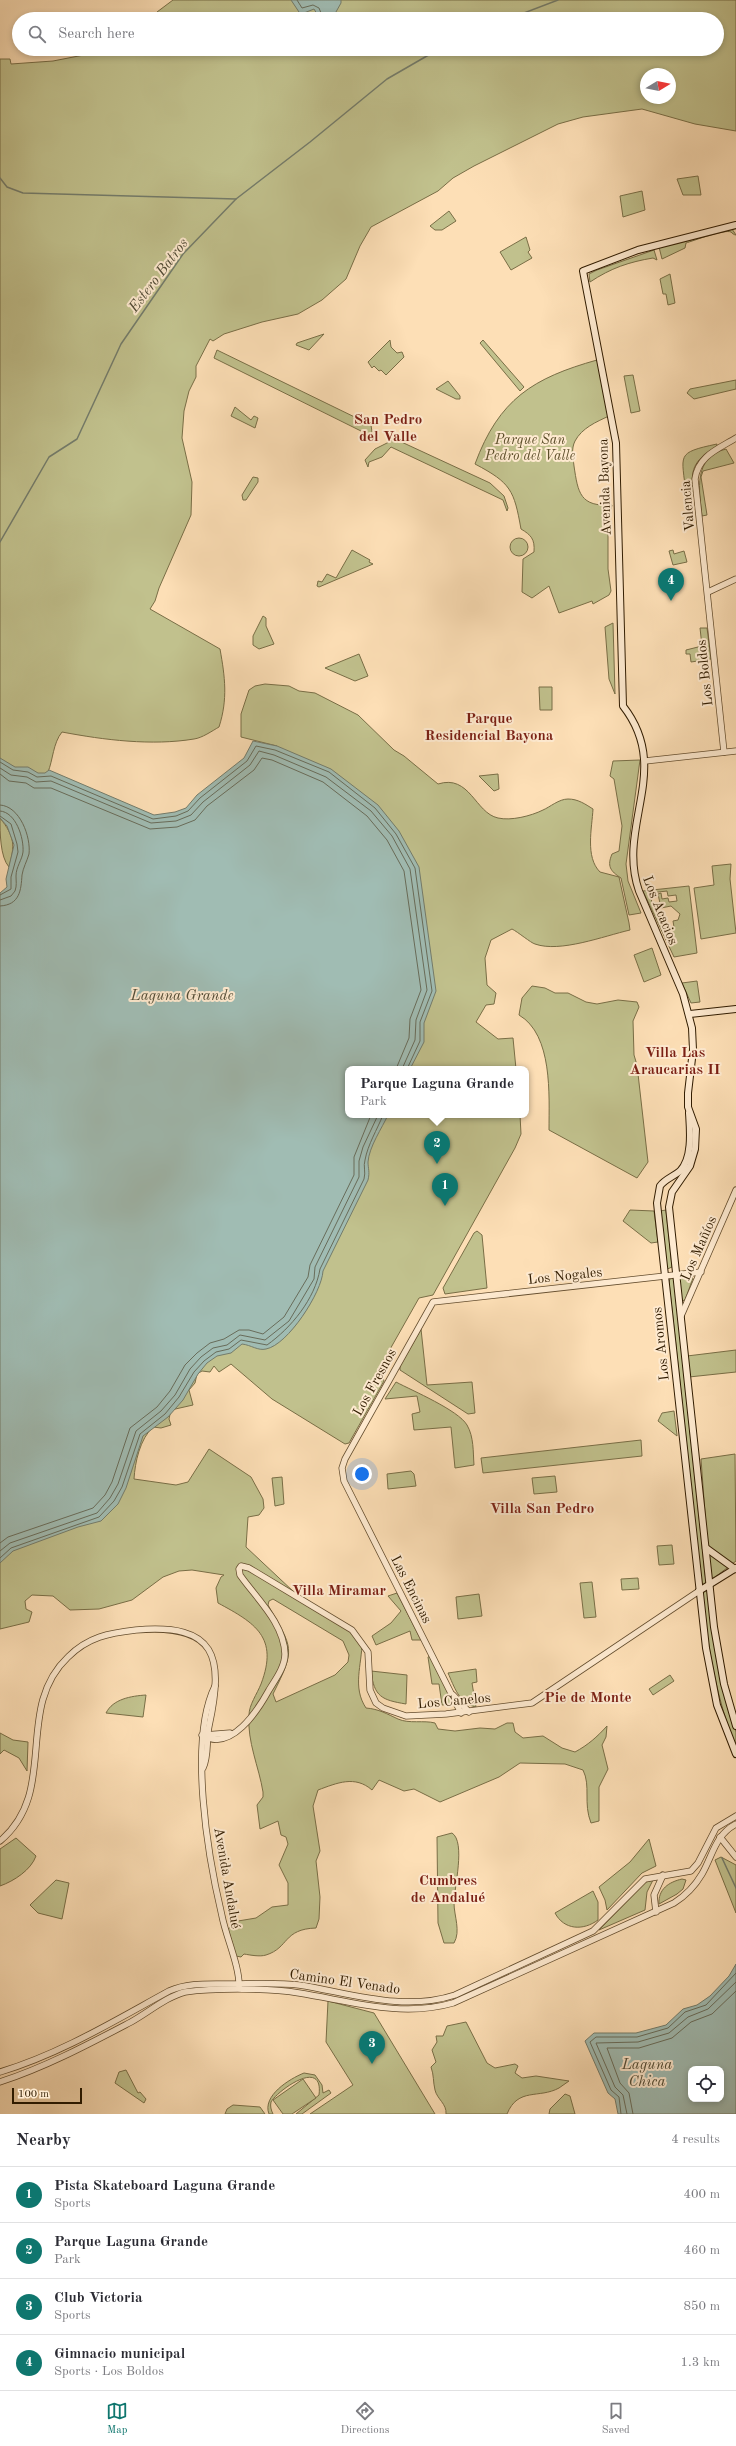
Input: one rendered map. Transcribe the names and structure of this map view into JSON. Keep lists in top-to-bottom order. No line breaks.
{"streets":{"main road":["Avenida Bayona","Los Acacios","Los Aromos","Los Canelos"],"street":["Valencia","Los Boldos","Los Mañíos","Los Nogales","Los Fresnos","Las Encinas","Avenida Andalué","Camino El Venado"]},"crossings":[["Avenida Bayona","Los Acacios"],["Valencia","Los Boldos"],["Los Acacios","Los Aromos"],["Los Mañíos","Los Nogales"],["Los Mañíos","Los Aromos"],["Los Nogales","Los Aromos"],["Los Nogales","Los Fresnos"],["Los Aromos","Los Canelos"],["Los Fresnos","Las Encinas"],["Las Encinas","Los Canelos"],["Los Canelos","Avenida Andalué"],["Avenida Andalué","Camino El Venado"]],"districts":["San Pedro del Valle","Parque Residencial Bayona","Villa Las Araucarias II","Villa San Pedro","Villa Miramar","Pie de Monte","Cumbres de Andalué"],"water":["Estero Batros","Laguna Grande","Laguna Chica"],"parks":["Parque San Pedro del Valle"],"scale_bar":"100 m","north":"right","page":{"search":"Search here","pins":["4","2","1","3"],"popup":["Parque Laguna Grande","Park"],"scale":"100 m","heading":["Nearby","4 results"],"list":[{"mark":"1","name":"Pista Skateboard Laguna Grande","note":"Sports","value":"400 m"},{"mark":"2","name":"Parque Laguna Grande","note":"Park","value":"460 m"},{"mark":"3","name":"Club Victoria","note":"Sports","value":"850 m"},{"mark":"4","name":"Gimnacio municipal","note":"Sports · Los Boldos","value":"1.3 km"}],"nav":["Map","Directions","Saved"]}}
